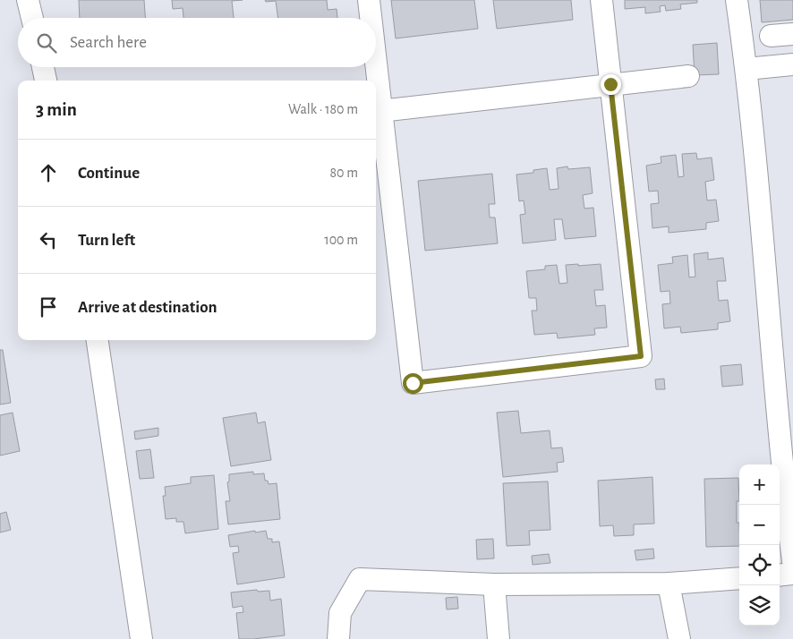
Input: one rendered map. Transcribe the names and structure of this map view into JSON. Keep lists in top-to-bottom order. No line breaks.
{"page":{"search":"Search here","heading":["3 min","Walk · 180 m"],"list":[["Continue","80 m"],["Turn left","100 m"],"Arrive at destination"],"map_buttons":["+","−"]}}
